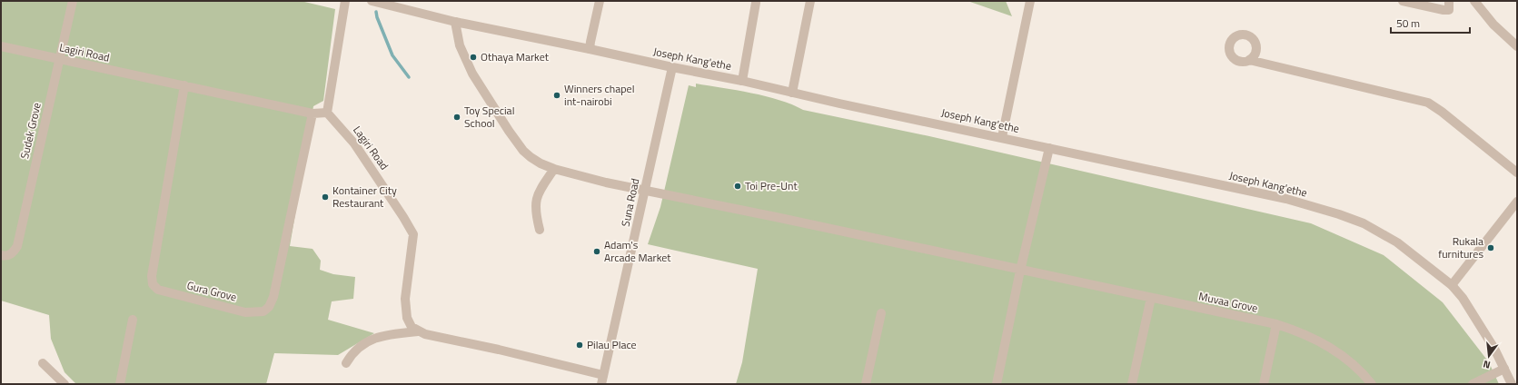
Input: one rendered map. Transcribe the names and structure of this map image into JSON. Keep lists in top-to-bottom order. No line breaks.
{"streets":{"street":["Lagiri Road","Joseph Kang'ethe","Sudek Grove","Suna Road","Gura Grove","Muvaa Grove"]},"crossings":[["Lagiri Road","Sudek Grove"],["Lagiri Road","Gura Grove"],["Joseph Kang'ethe","Suna Road"],["Joseph Kang'ethe","Muvaa Grove"],["Suna Road","Muvaa Grove"]],"places":["Othaya Market","Winners chapel int-nairobi","Toy Special School","Toi Pre-Unt","Kontainer City Restaurant","Rukala furnitures","Adam's Arcade Market","Pilau Place"],"scale_bar":"50 m","north":"bottom"}
